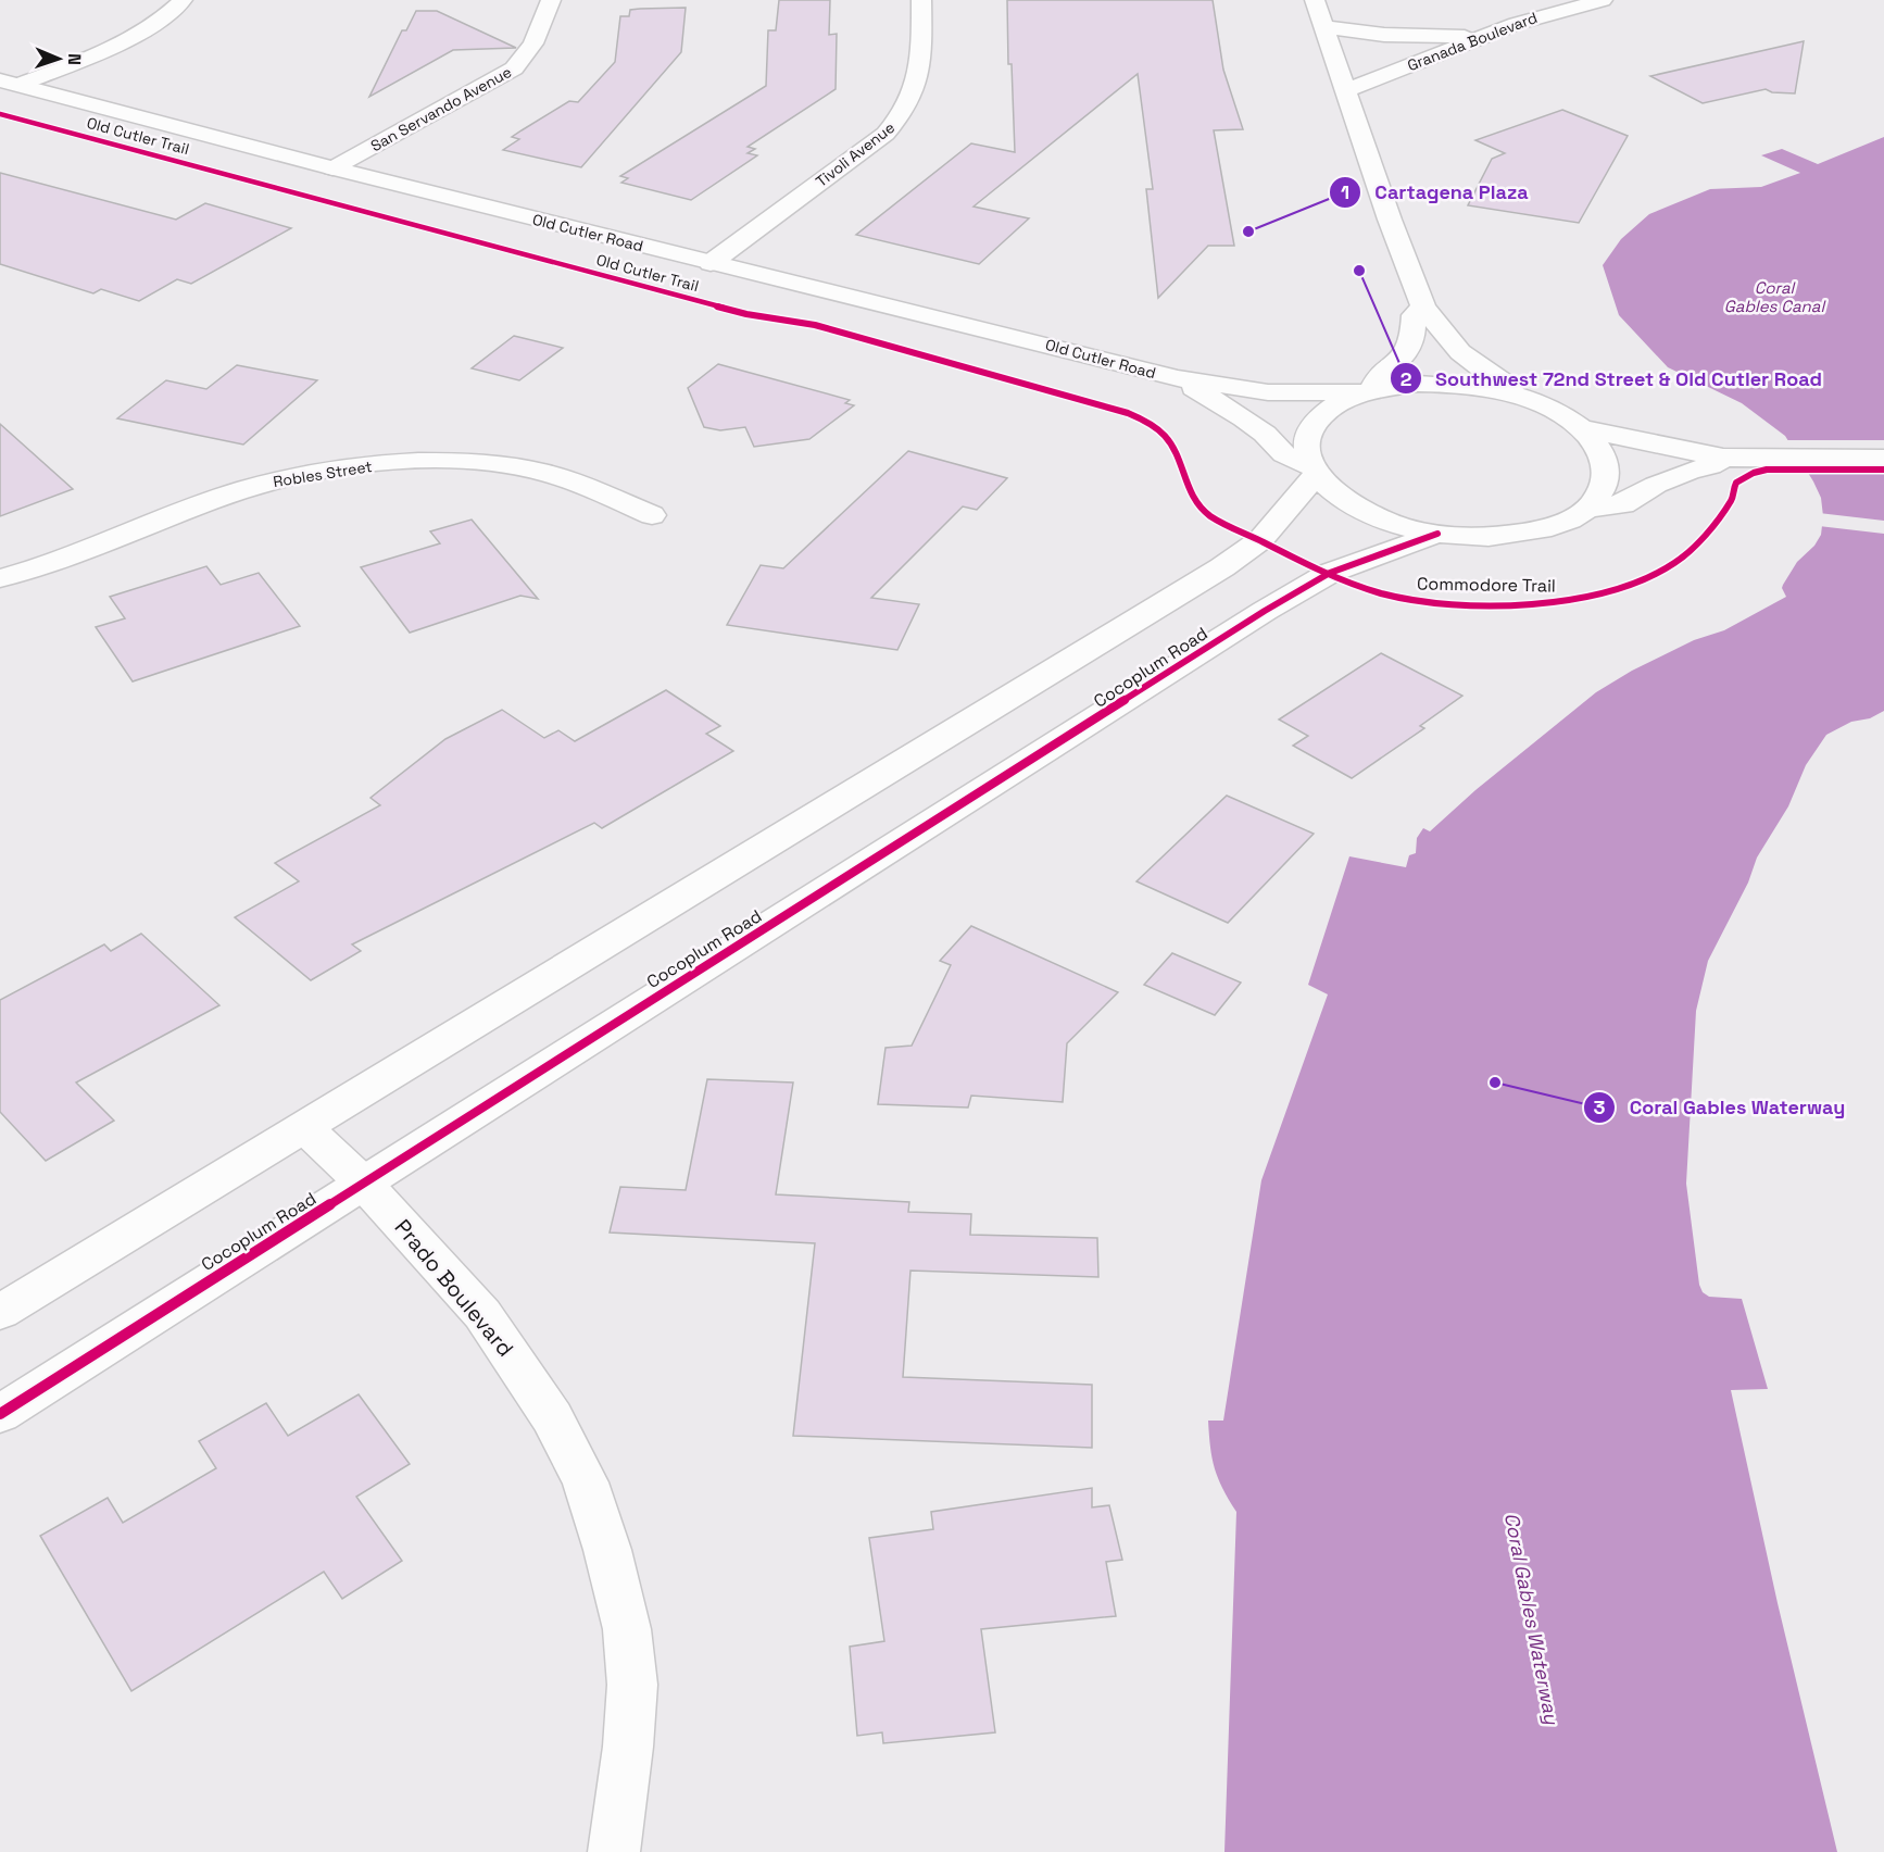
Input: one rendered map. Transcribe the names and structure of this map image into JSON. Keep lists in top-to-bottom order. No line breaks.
{"streets":{"street":["Granada Boulevard","San Servando Avenue","Tivoli Avenue","Old Cutler Road","Robles Street","Cocoplum Road","Prado Boulevard"],"cycle path":["Old Cutler Trail"]},"crossings":[["San Servando Avenue","Old Cutler Road"],["Tivoli Avenue","Old Cutler Road"],["Old Cutler Road","Cocoplum Road"],["Cocoplum Road","Prado Boulevard"]],"water":["Coral Gables Canal","Coral Gables Waterway"],"places":["Cartagena Plaza","Southwest 72nd Street & Old Cutler Road","Coral Gables Waterway"],"north":"right"}
